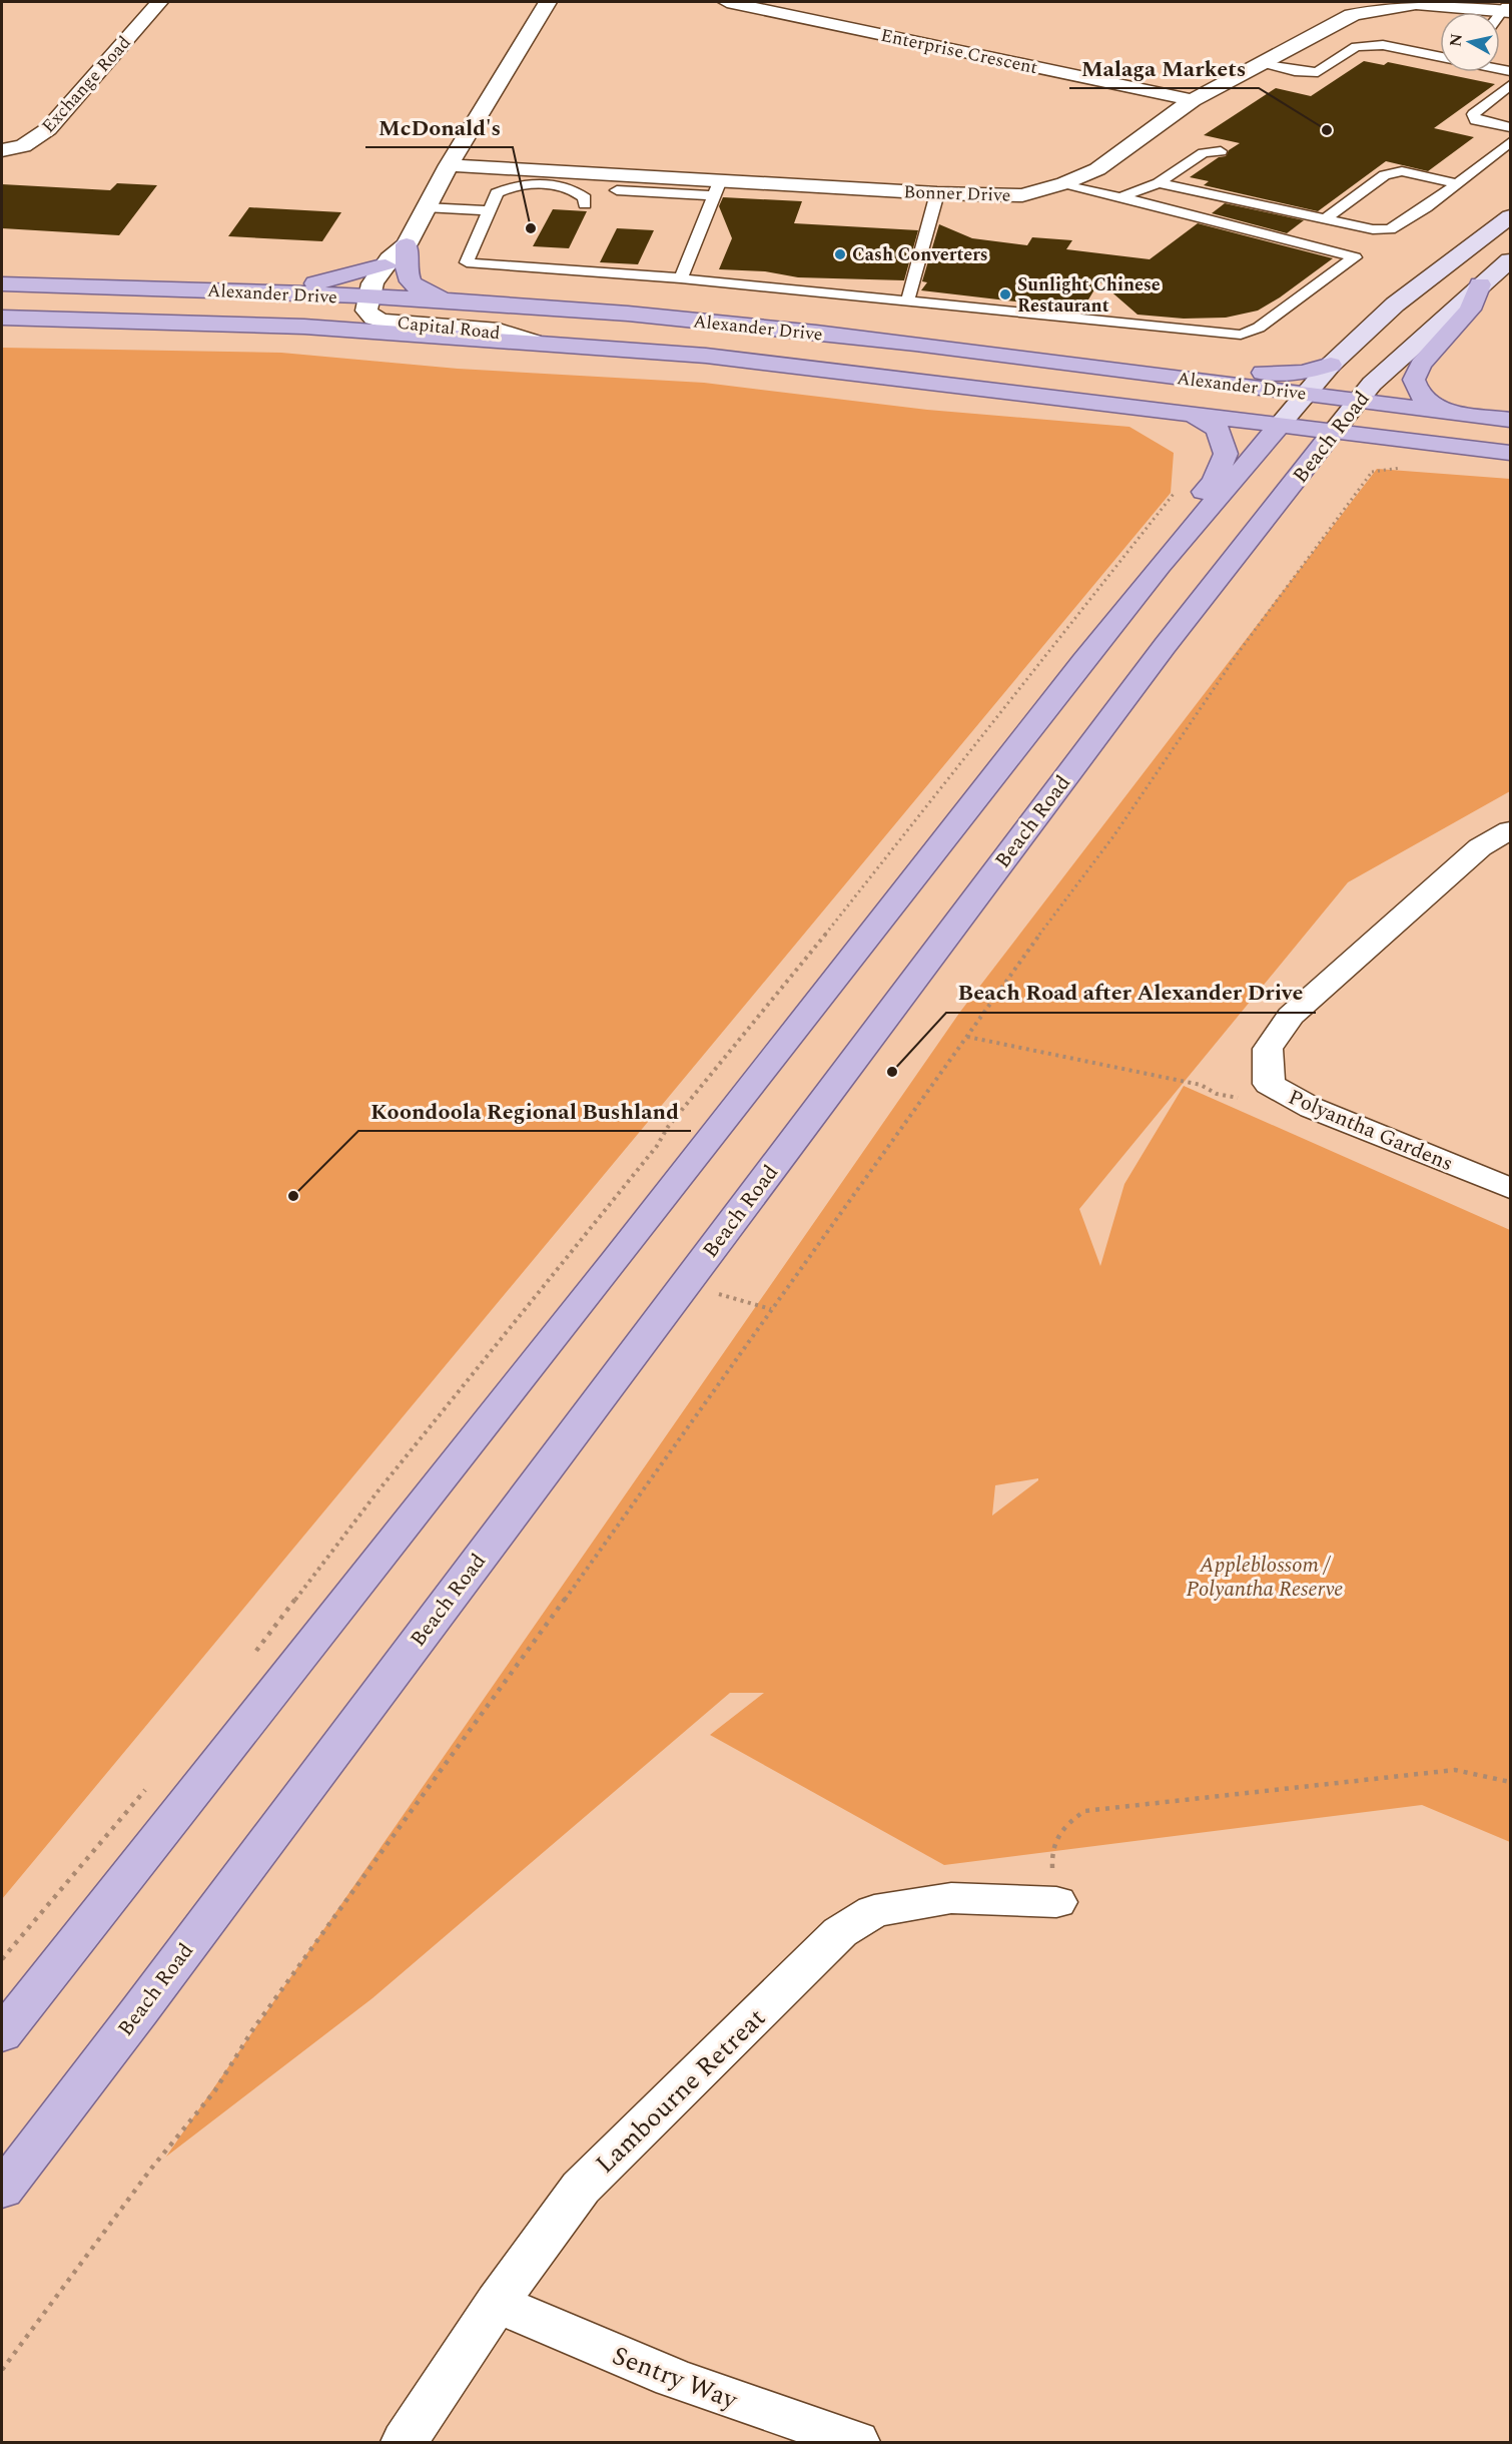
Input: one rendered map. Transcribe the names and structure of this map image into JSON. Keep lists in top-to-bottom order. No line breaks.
{"streets":{"main road":["Alexander Drive","Beach Road"],"street":["Enterprise Crescent","Exchange Road","Bonner Drive","Capital Road","Polyantha Gardens","Lambourne Retreat","Sentry Way"]},"crossings":[["Enterprise Crescent","Bonner Drive"],["Bonner Drive","Capital Road"],["Alexander Drive","Capital Road"],["Alexander Drive","Beach Road"],["Lambourne Retreat","Sentry Way"]],"parks":["Appleblossom / Polyantha Reserve"],"places":["Malaga Markets","McDonald's","Cash Converters","Sunlight Chinese Restaurant","Beach Road after Alexander Drive","Koondoola Regional Bushland"],"north":"left"}
